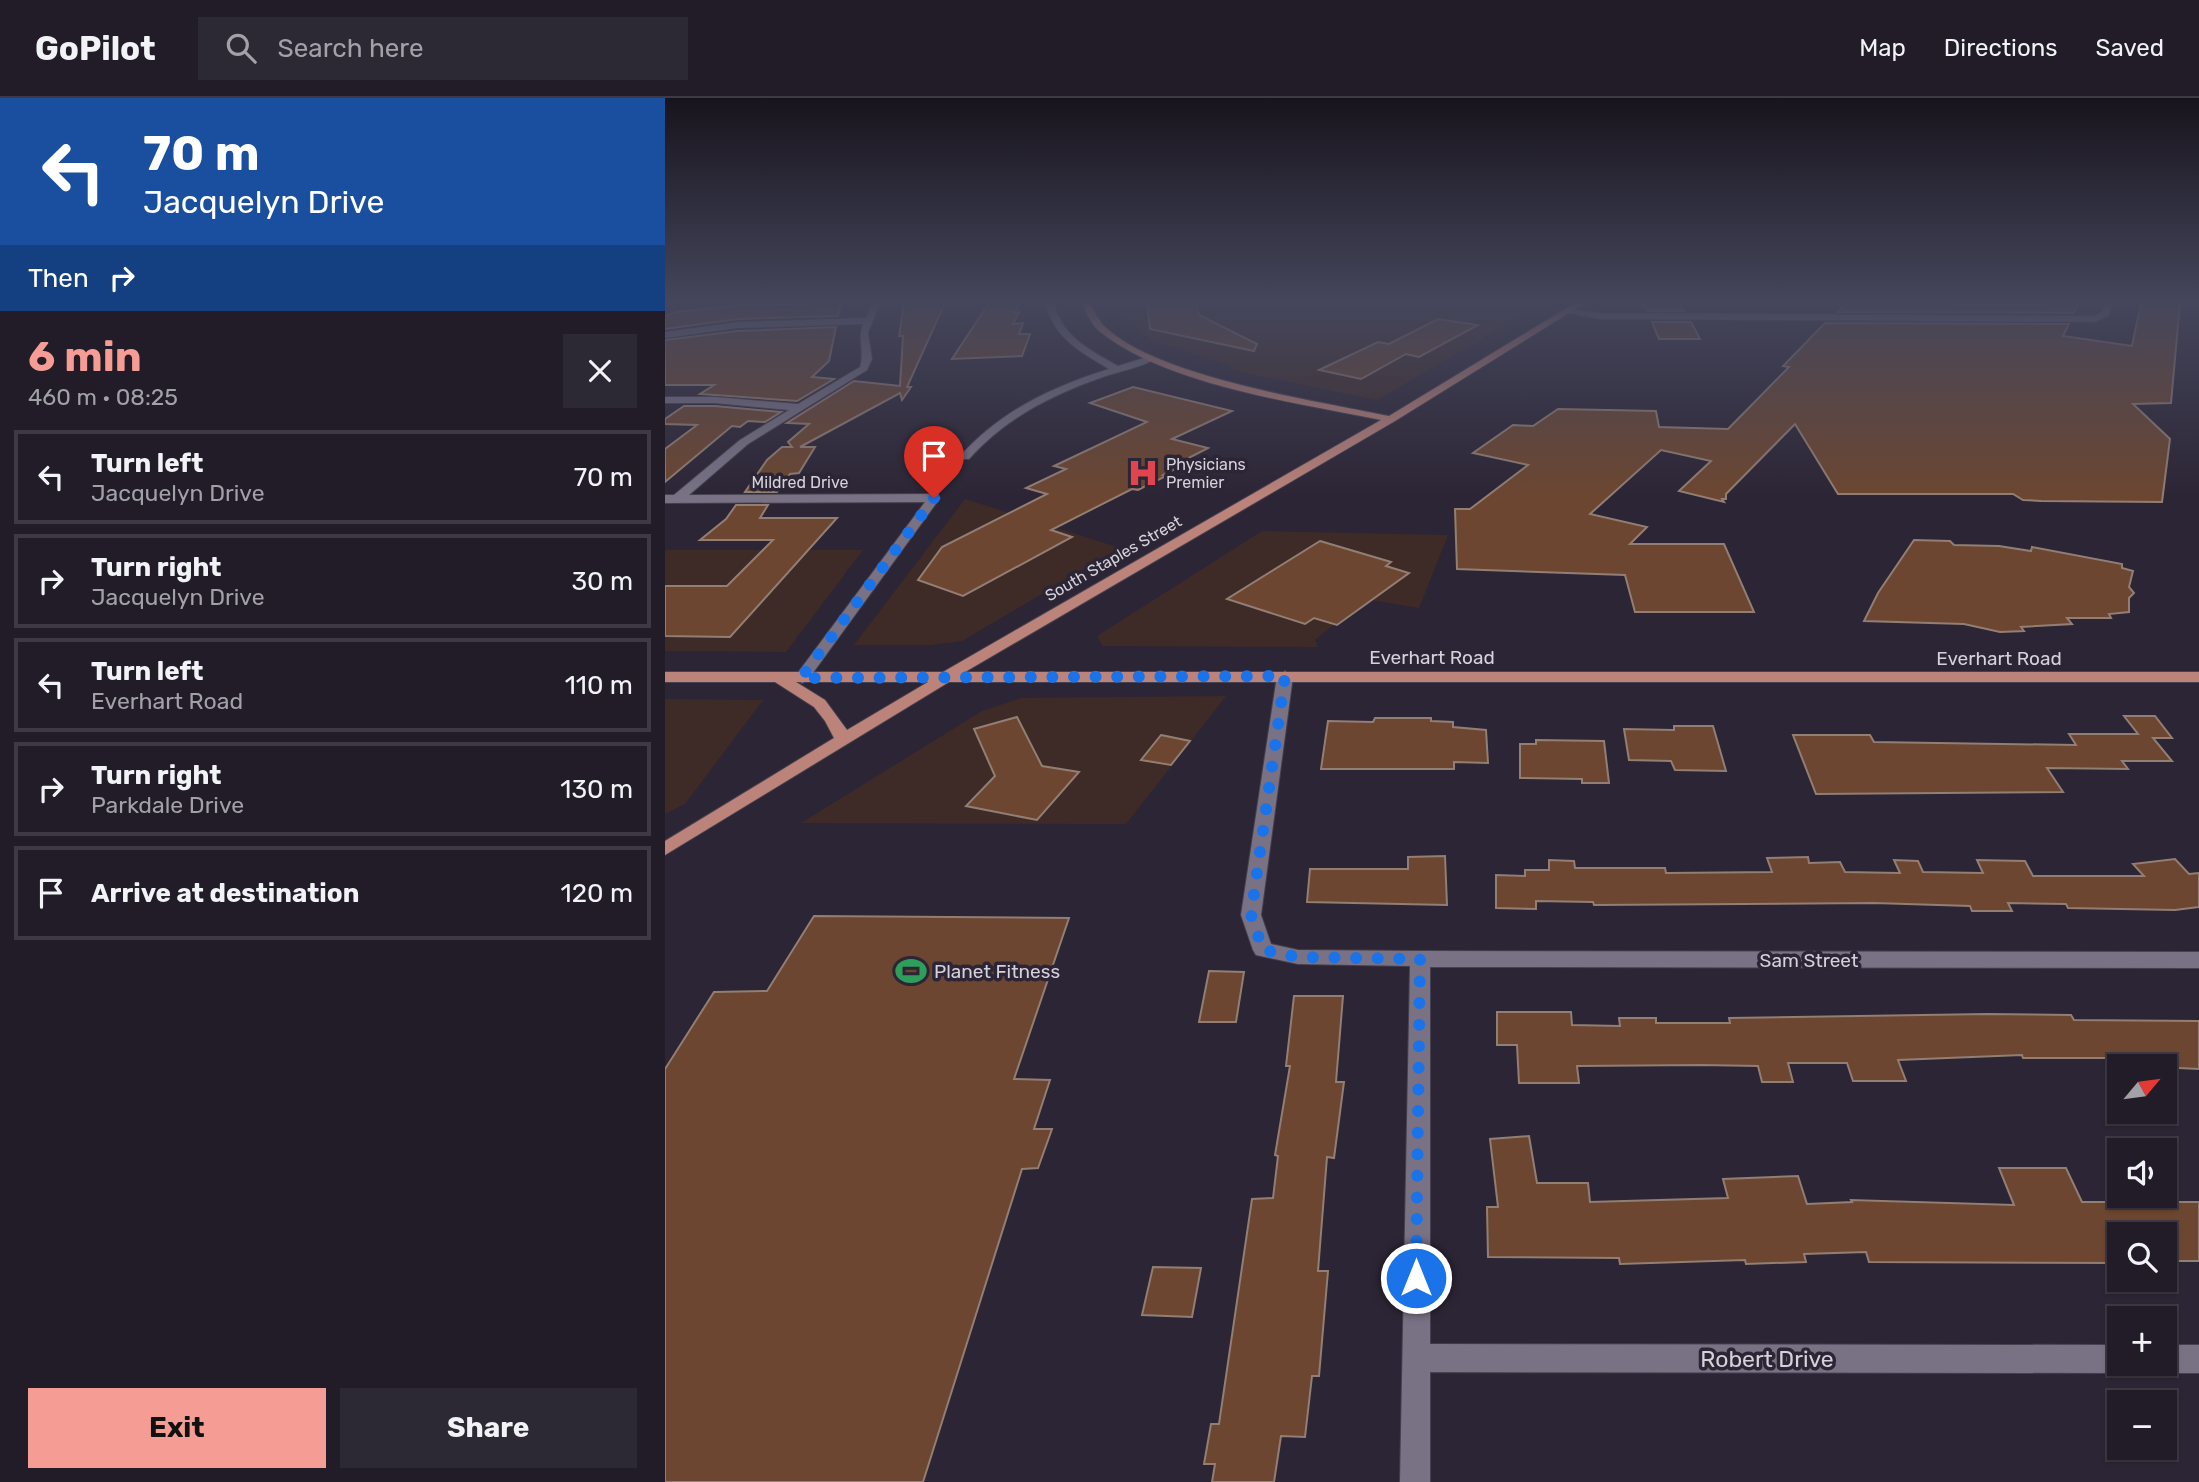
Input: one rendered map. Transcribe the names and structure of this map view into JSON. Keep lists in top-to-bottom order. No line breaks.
{"streets":{"main road":["South Staples Street","Everhart Road"],"street":["Mildred Drive","Sam Street","Robert Drive"]},"crossings":[["Mildred Drive","Everhart Road"],["South Staples Street","Everhart Road"],["Everhart Road","Sam Street"]],"places":{"hospital":["Physicians Premier"],"sports":["Planet Fitness"]},"north":"top right","page":{"header":"GoPilot","search":"Search here","nav":["Map","Directions","Saved"],"turn":["70 m","Jacquelyn Drive"],"then":"Then","heading":["6 min","460 m · 08:25"],"list":[{"name":"Turn left","note":"Jacquelyn Drive","value":"70 m"},{"name":"Turn right","note":"Jacquelyn Drive","value":"30 m"},{"name":"Turn left","note":"Everhart Road","value":"110 m"},{"name":"Turn right","note":"Parkdale Drive","value":"130 m"},{"name":"Arrive at destination","value":"120 m"}],"map_buttons":["+","−"],"buttons":["Exit","Share"]}}
